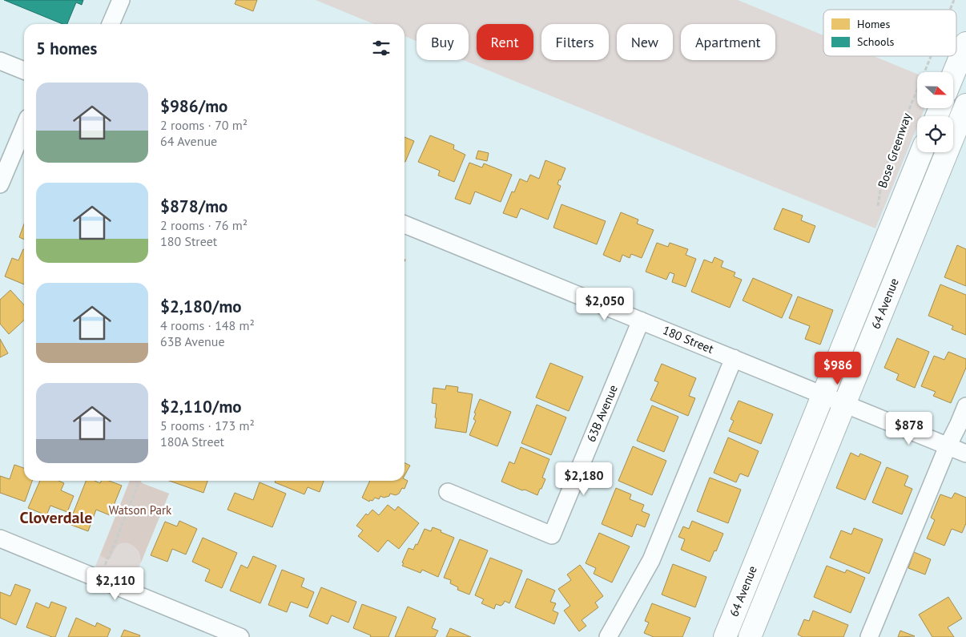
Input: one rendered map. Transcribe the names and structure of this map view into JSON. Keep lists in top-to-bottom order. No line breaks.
{"streets":{"main road":["64 Avenue"],"street":["180 Street","63B Avenue"],"path":["Bose Greenway"]},"crossings":[["Bose Greenway","64 Avenue"],["64 Avenue","180 Street"],["180 Street","63B Avenue"]],"districts":["Cloverdale"],"parks":["Watson Park"],"legend":["Homes","Schools"],"north":"right","page":{"chip":["Buy","Rent","Filters","New","Apartment"],"heading":"5 homes","list":[{"name":"$986/mo","note":"2 rooms · 70 m² · 64 Avenue"},{"name":"$878/mo","note":"2 rooms · 76 m² · 180 Street"},{"name":"$2,180/mo","note":"4 rooms · 148 m² · 63B Avenue"},{"name":"$2,110/mo","note":"5 rooms · 173 m² · 180A Street"}],"price":["$2,050","$986","$878","$2,180","$2,110"]}}
